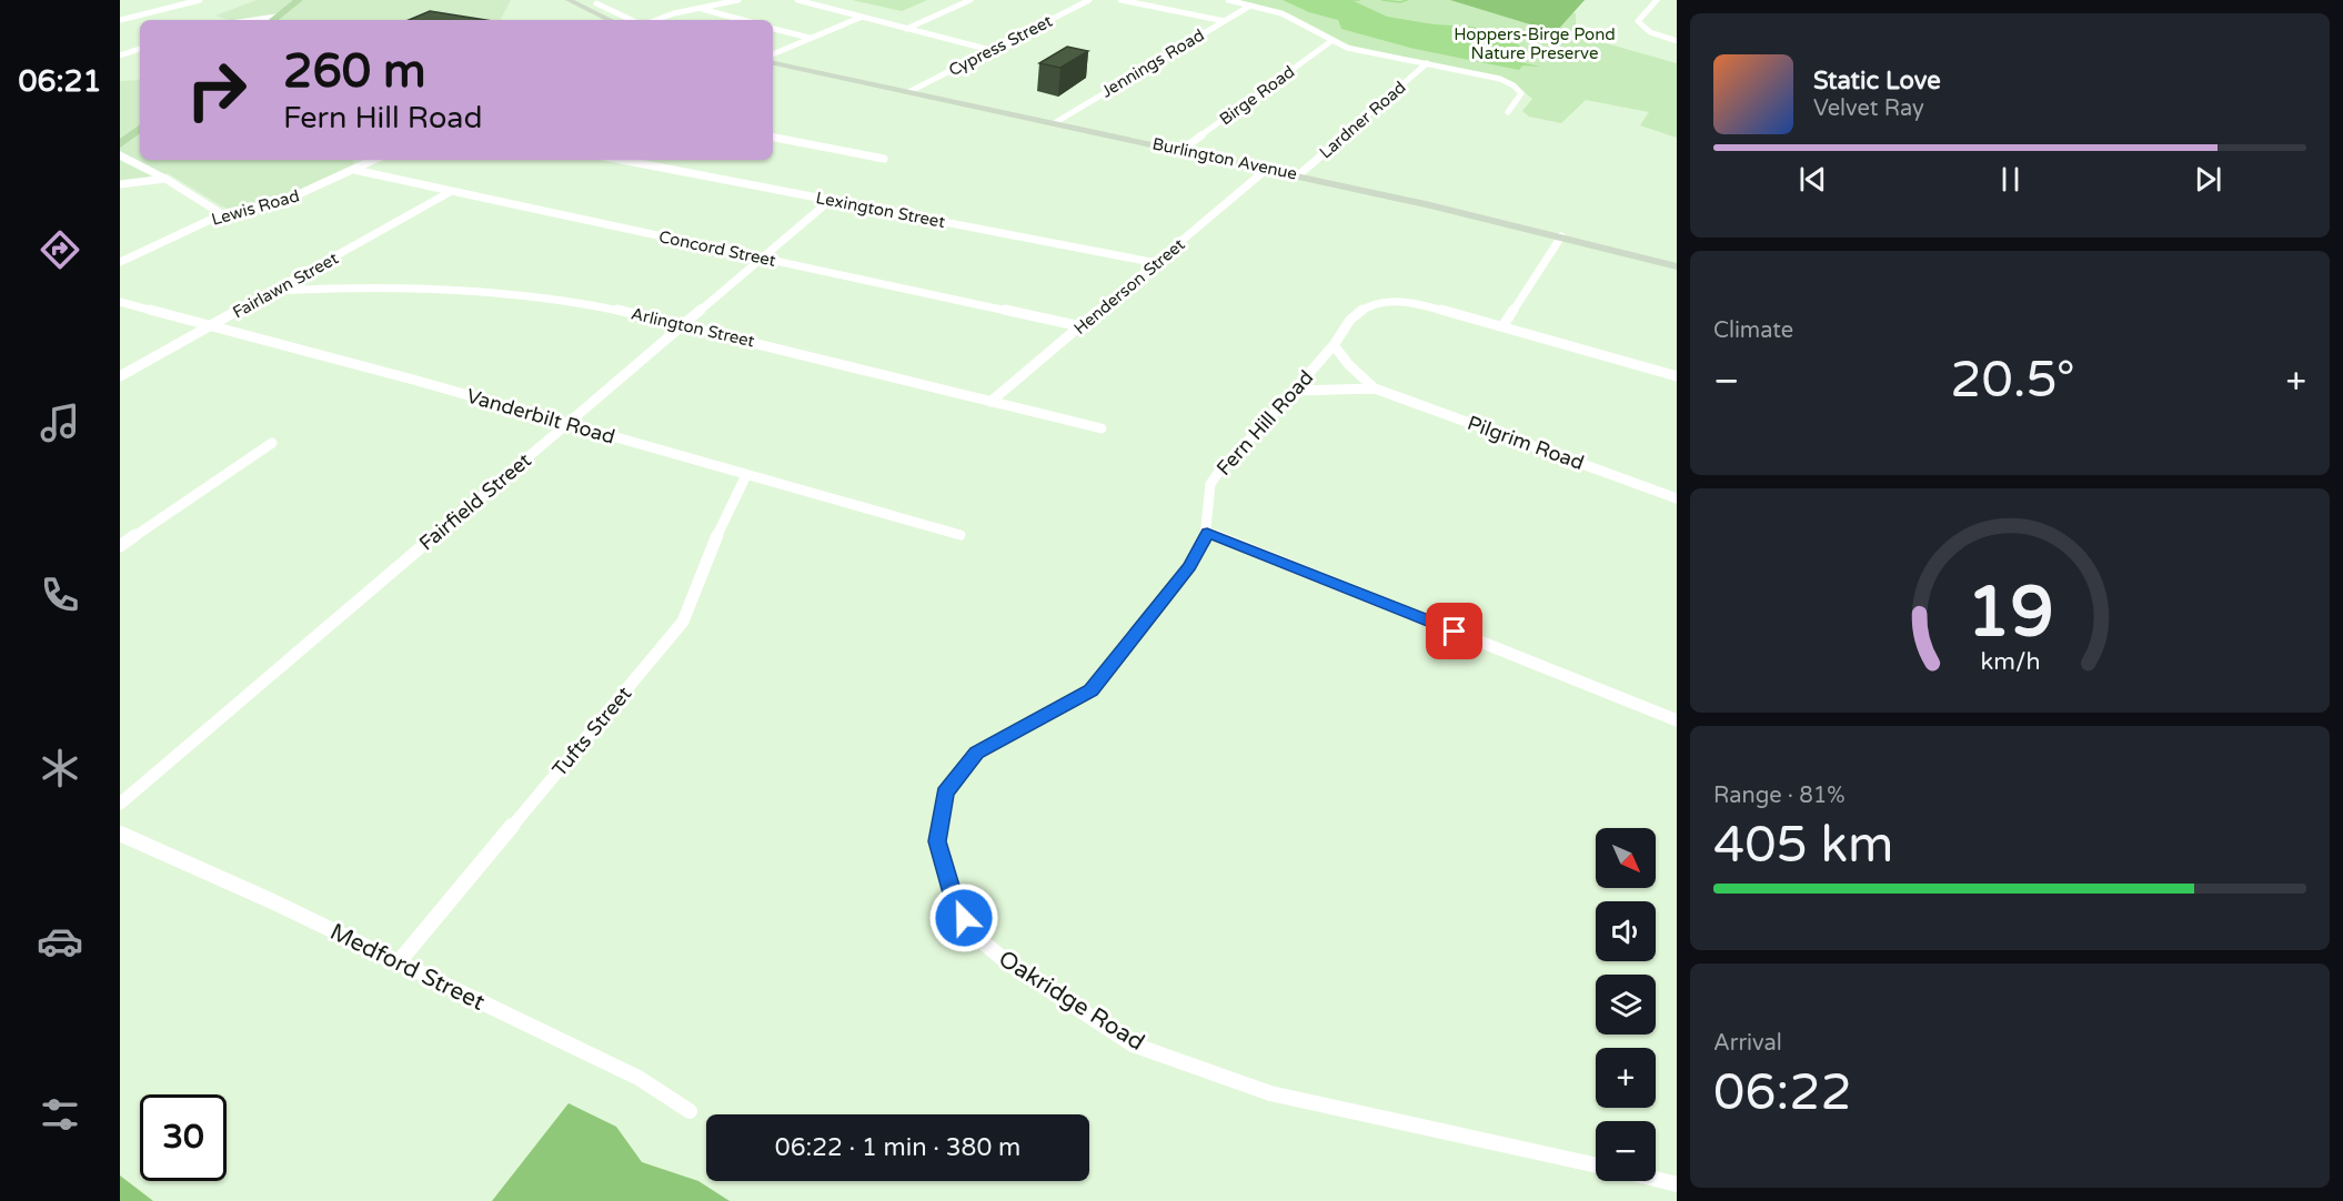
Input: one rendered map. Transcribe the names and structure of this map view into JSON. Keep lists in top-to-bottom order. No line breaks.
{"streets":{"main road":["Burlington Avenue"],"street":["Cypress Street","Jennings Road","Birge Road","Lardner Road","Lewis Road","Lexington Street","Concord Street","Fairlawn Street","Henderson Street","Arlington Street","Vanderbilt Road","Fern Hill Road","Pilgrim Road","Fairfield Street","Tufts Street","Medford Street","Oakridge Road"]},"crossings":[["Cypress Street","Burlington Avenue"],["Jennings Road","Burlington Avenue"],["Birge Road","Burlington Avenue"],["Lardner Road","Burlington Avenue"],["Burlington Avenue","Henderson Street"],["Lewis Road","Concord Street"],["Lexington Street","Henderson Street"],["Lexington Street","Fairfield Street"],["Concord Street","Fairlawn Street"],["Concord Street","Henderson Street"],["Concord Street","Fairfield Street"],["Fairlawn Street","Arlington Street"],["Fairlawn Street","Vanderbilt Road"],["Henderson Street","Arlington Street"],["Arlington Street","Fairfield Street"],["Vanderbilt Road","Fairfield Street"],["Vanderbilt Road","Tufts Street"],["Fern Hill Road","Pilgrim Road"],["Fern Hill Road","Oakridge Road"],["Tufts Street","Medford Street"]],"parks":["Hoppers-Birge Pond Nature Preserve"],"north":"bottom right","page":{"tabs":"06:21","turn":["260 m","Fern Hill Road"],"song":["Static Love","Velvet Ray"],"tile":["Climate",["Range · 81%","405 km"],["Arrival","06:22"]],"heat":["−","20.5°","+"],"map_buttons":["+","−"],"limit":"30","trip":"06:22 · 1 min · 380 m","gauge":["19","km/h"]}}
